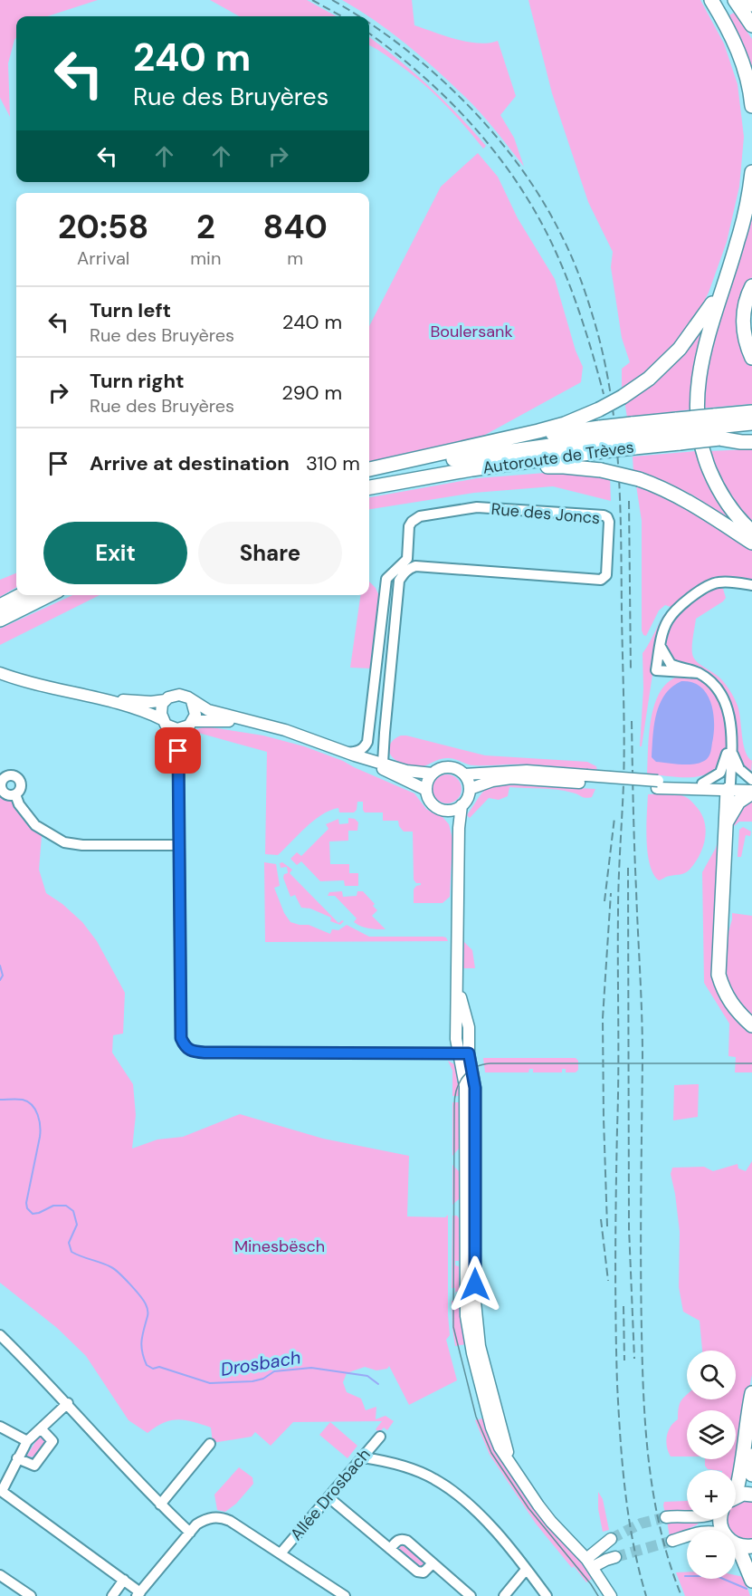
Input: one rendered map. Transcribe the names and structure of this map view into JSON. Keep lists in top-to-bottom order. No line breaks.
{"streets":{"highway":["Autoroute de Trèves"],"street":["Rue des Joncs","Allée Drosbach"]},"water":["Drosbach"],"parks":["Boulersank","Minesbësch"],"page":{"turn":["240 m","Rue des Bruyères"],"eta":["20:58","Arrival","2","min","840","m"],"list":[{"name":"Turn left","note":"Rue des Bruyères","value":"240 m"},{"name":"Turn right","note":"Rue des Bruyères","value":"290 m"},{"name":"Arrive at destination","value":"310 m"}],"buttons":["Exit","Share"],"map_buttons":["+","−"]}}
